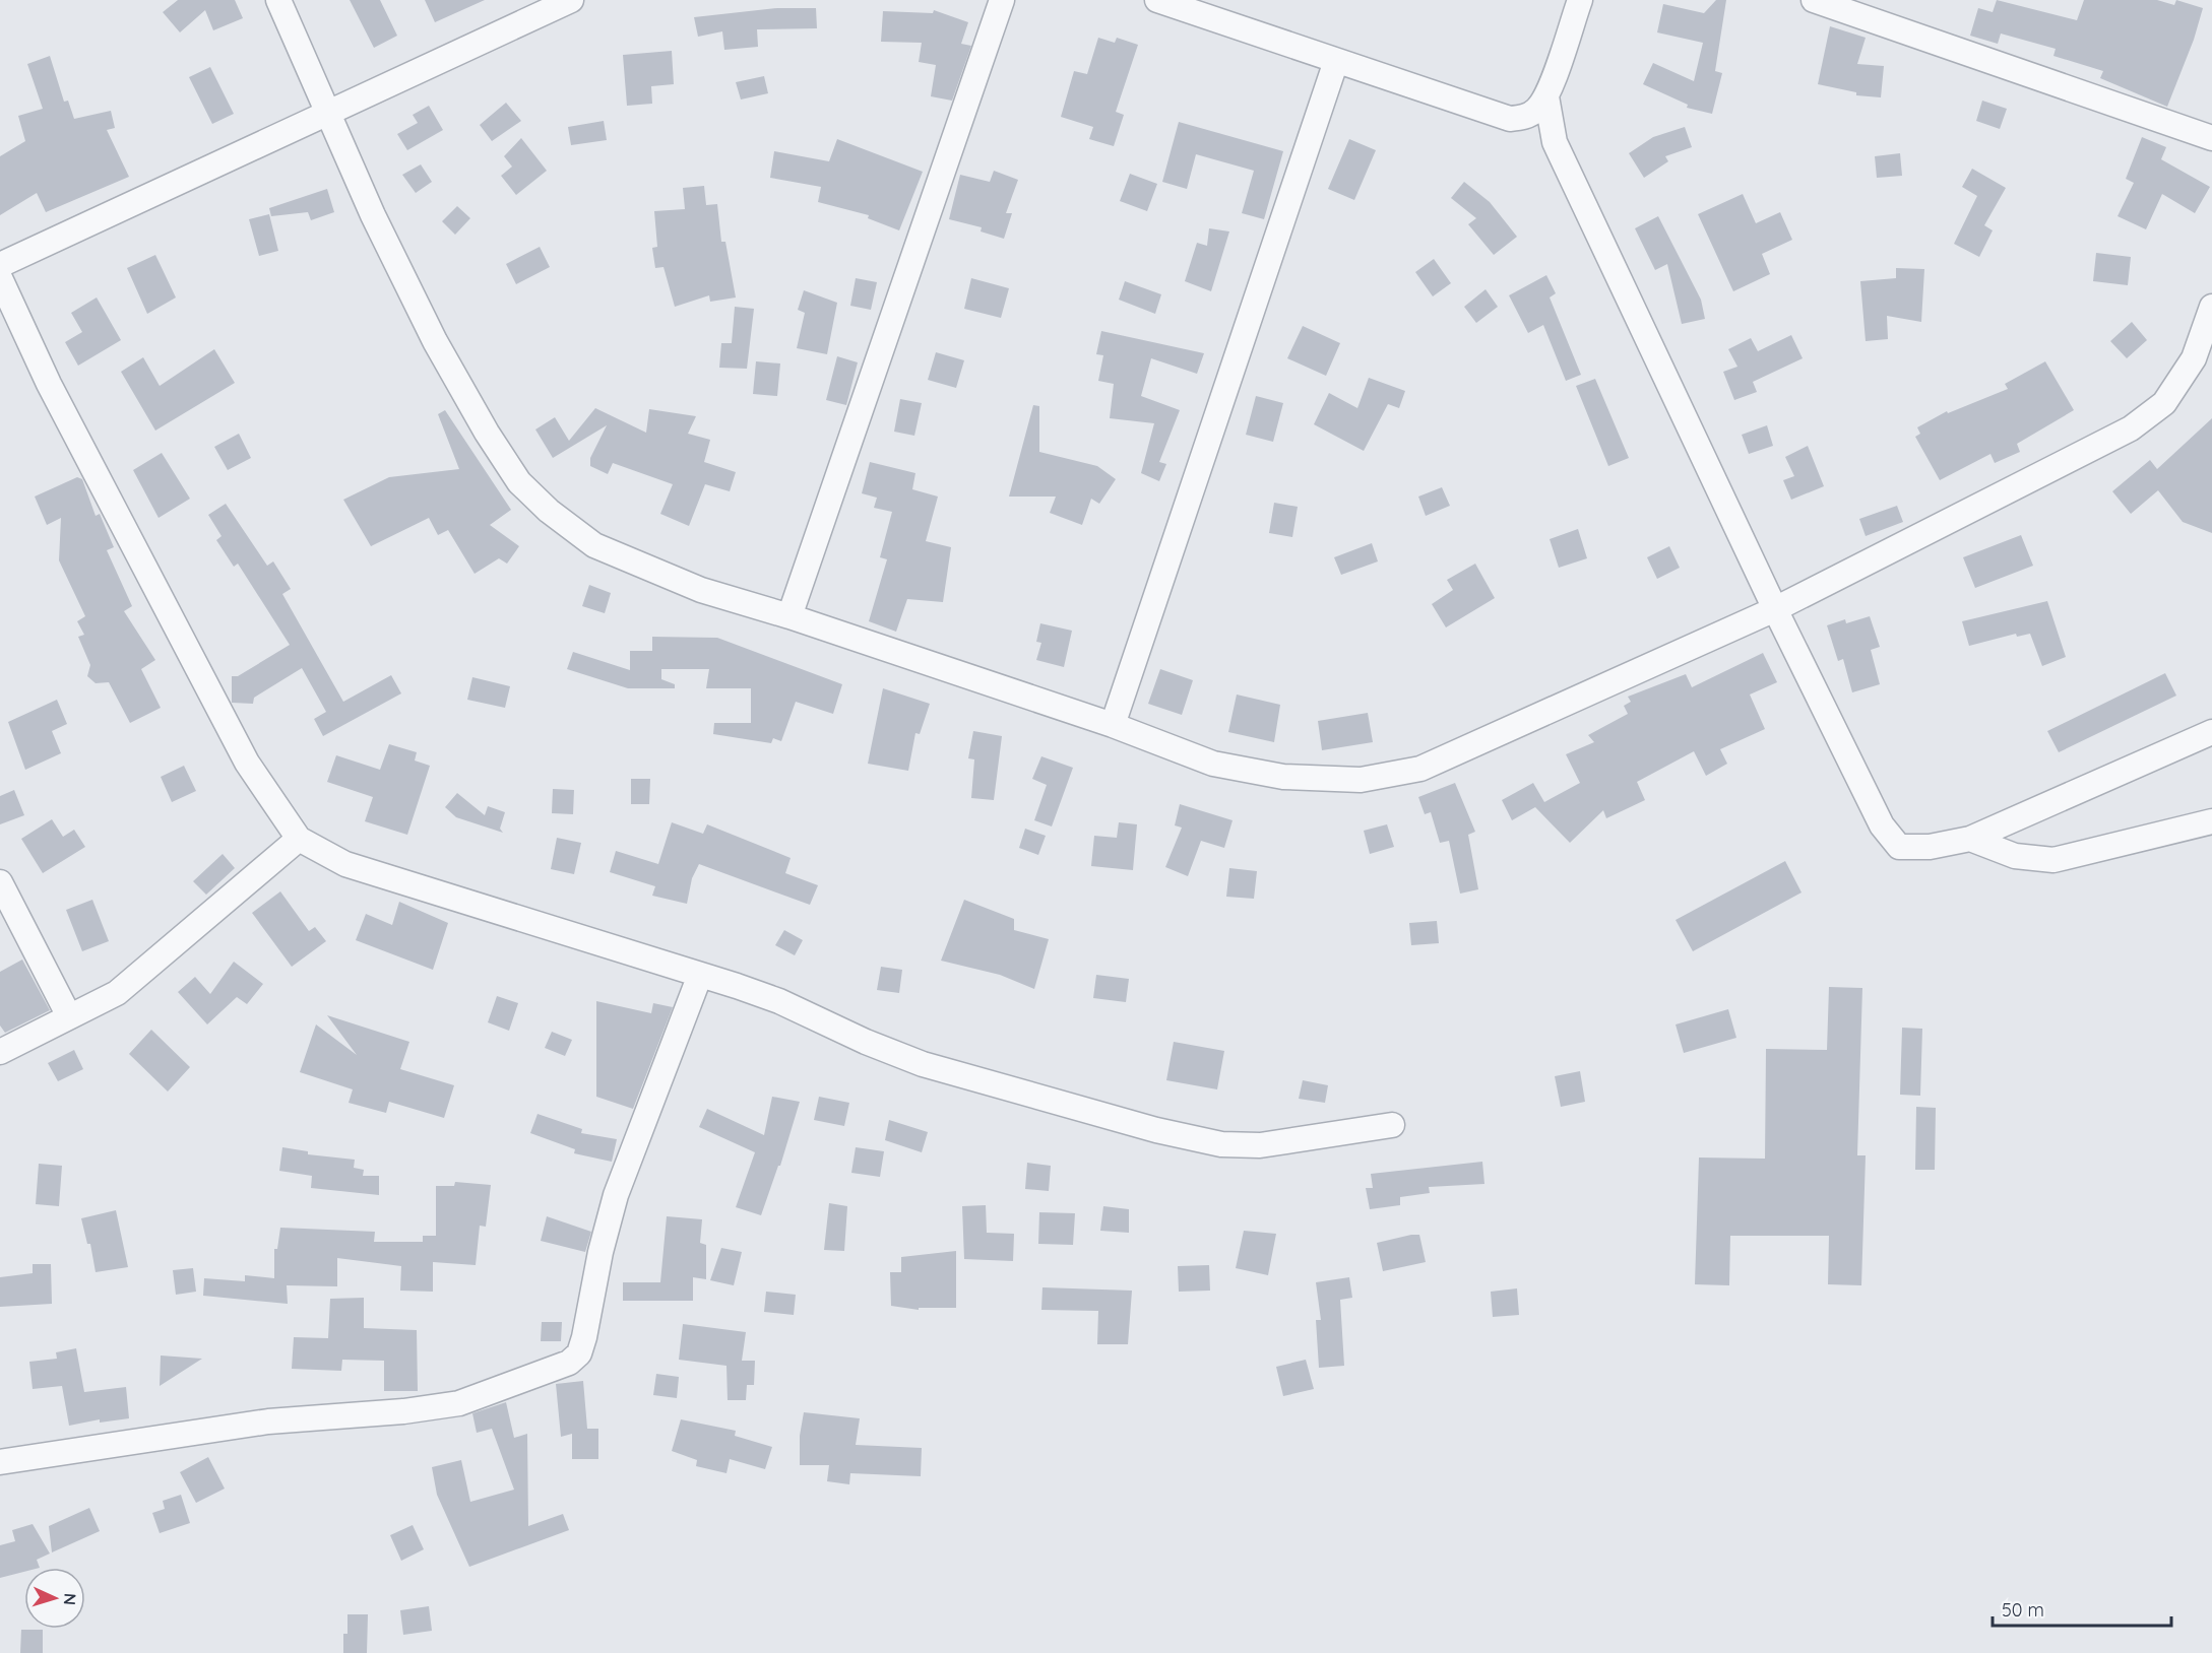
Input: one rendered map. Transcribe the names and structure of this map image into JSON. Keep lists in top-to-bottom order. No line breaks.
{"scale_bar":"50 m","north":"right"}
